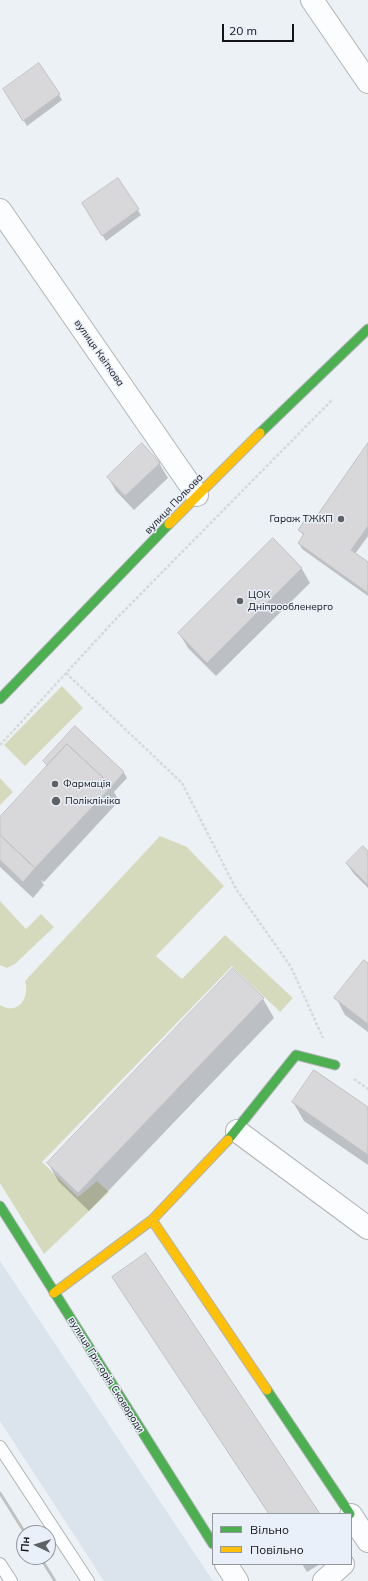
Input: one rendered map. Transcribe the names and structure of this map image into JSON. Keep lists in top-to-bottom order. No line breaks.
{"streets":{"street":["вулиця Квіткова","вулиця Польова","вулиця Григорія Сковороди"]},"crossings":[["вулиця Квіткова","вулиця Польова"]],"places":["Гараж ТЖКП","ЦОК Дніпрообленерго","Фармація","Поліклініка"],"legend":["Вільно","Повільно"],"scale_bar":"20 m","north":"left"}
